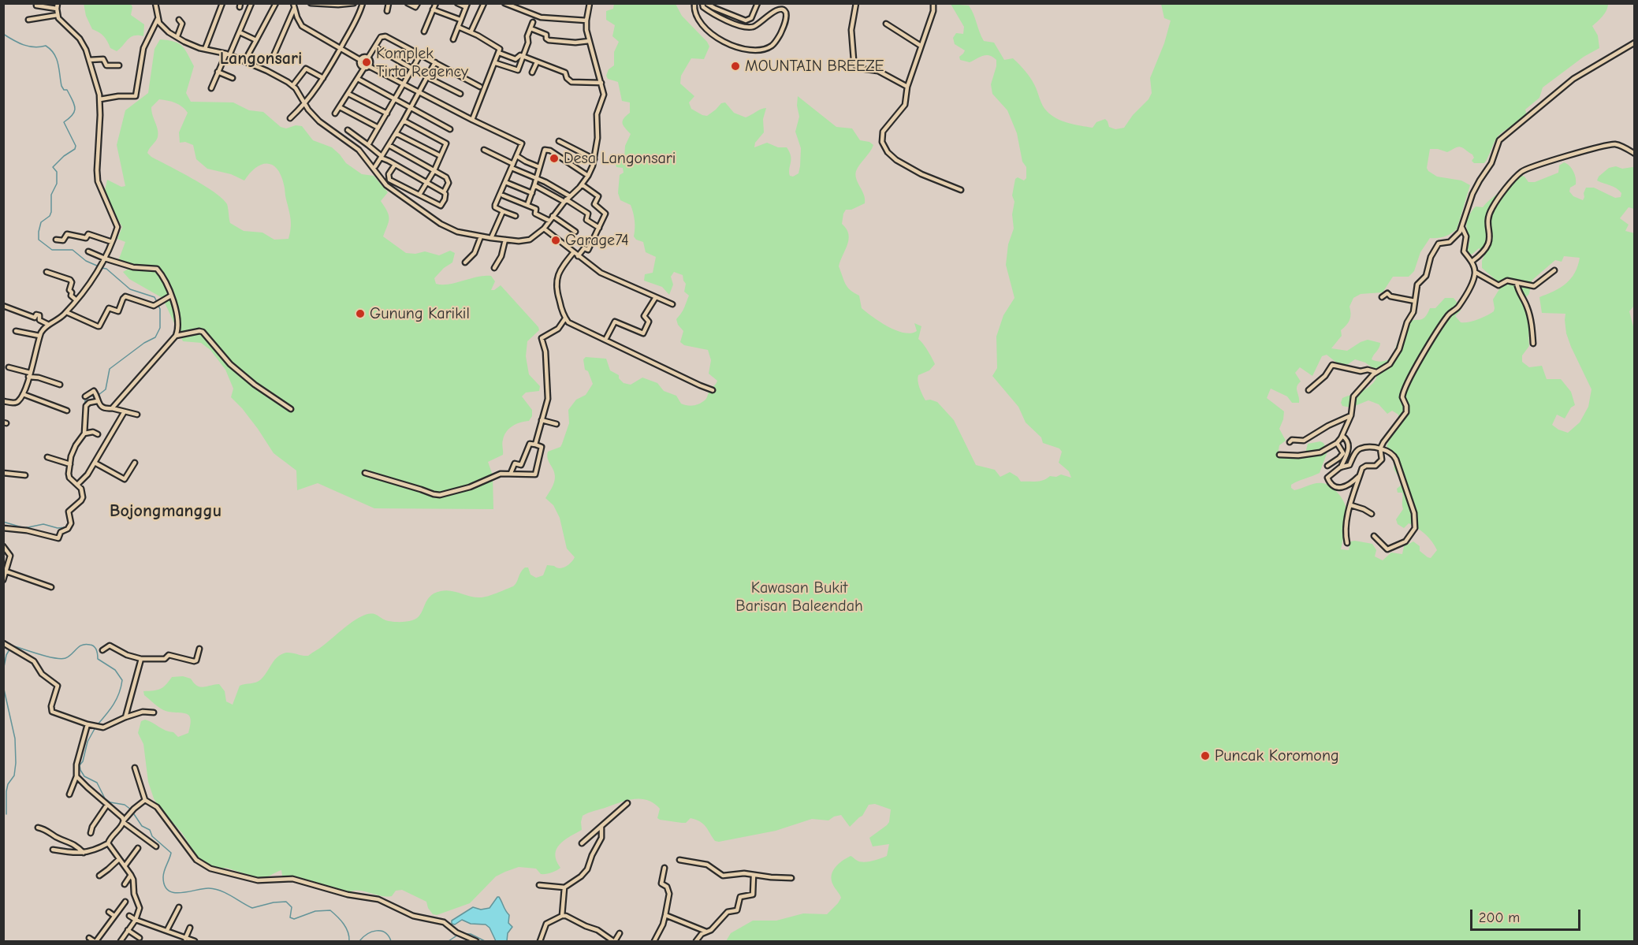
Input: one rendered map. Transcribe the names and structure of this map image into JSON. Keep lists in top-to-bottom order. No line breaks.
{"districts":["Langonsari","Bojongmanggu"],"parks":["Kawasan Bukit Barisan Baleendah"],"places":["Komplek Tirta Regency","MOUNTAIN BREEZE","Desa Langonsari","Garage74","Gunung Karikil","Puncak Koromong"],"scale_bar":"200 m"}
